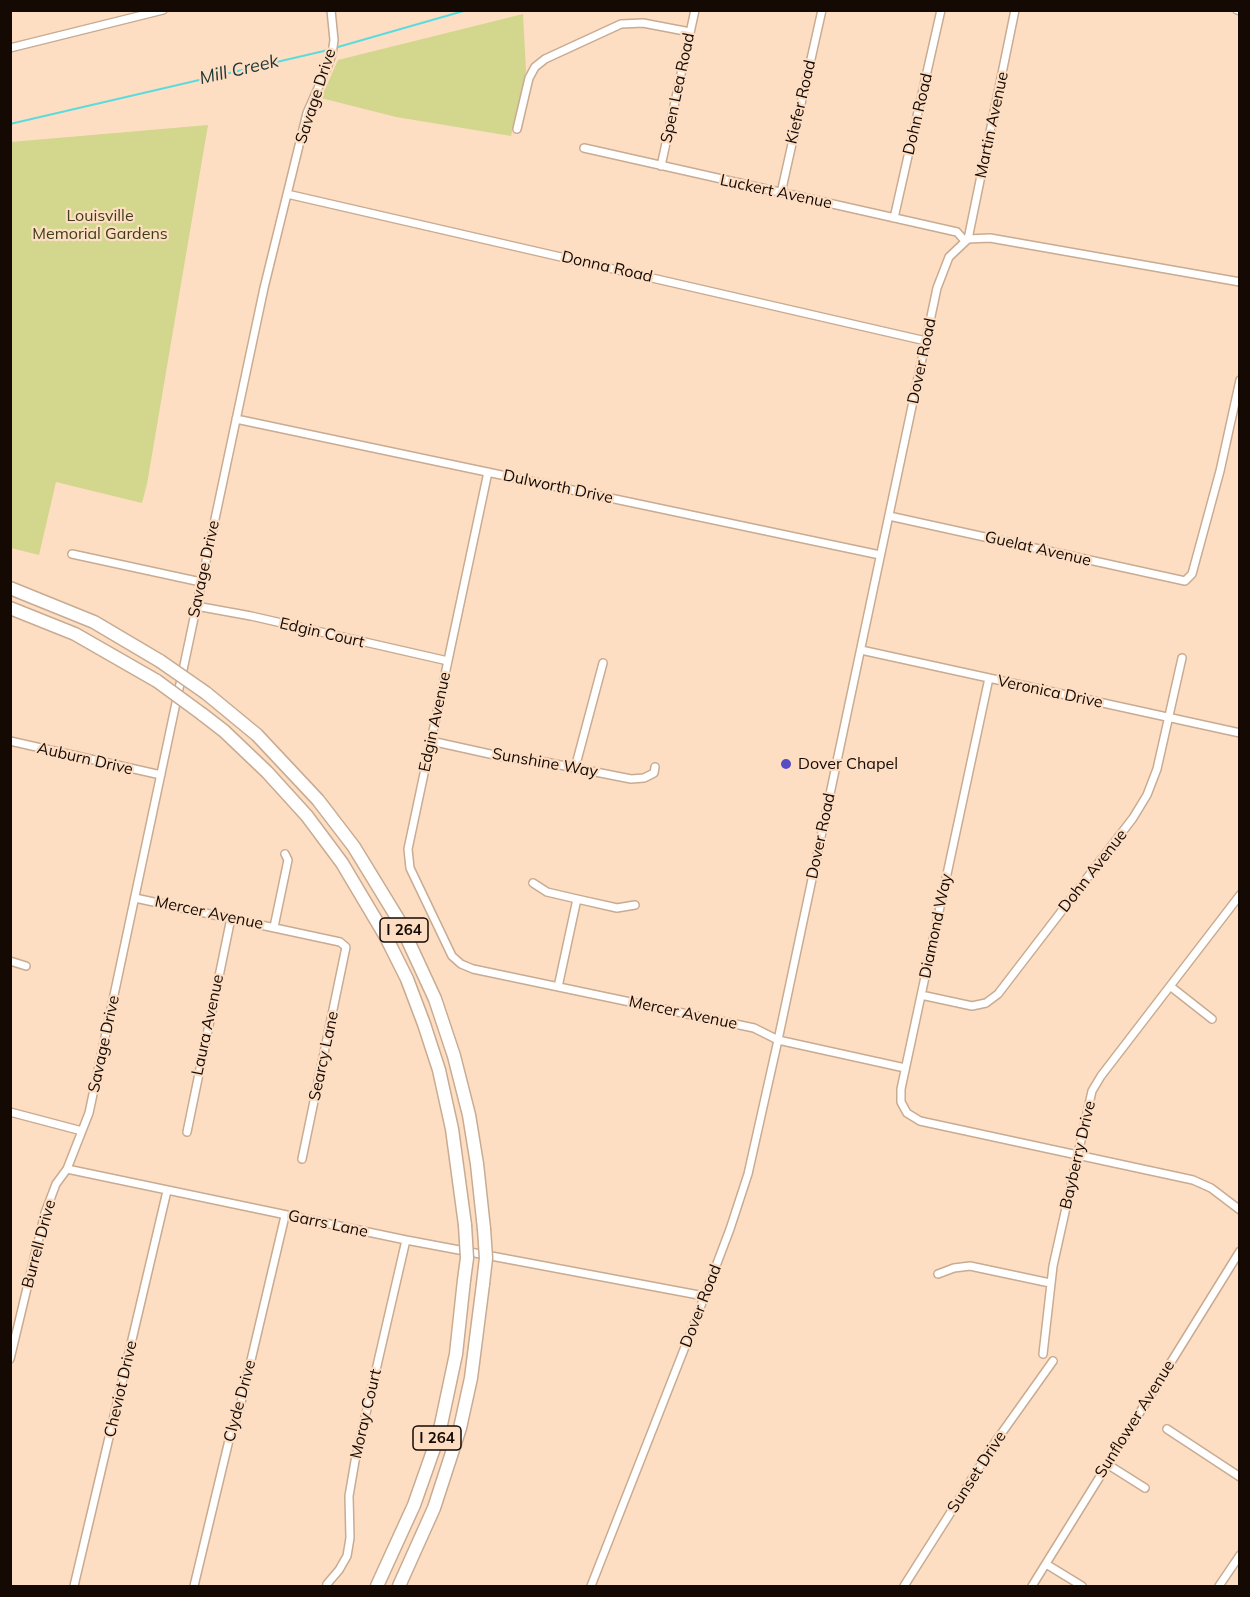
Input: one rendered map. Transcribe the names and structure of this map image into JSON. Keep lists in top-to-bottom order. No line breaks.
{"streets":{"highway":["I 264"],"street":["Spen Lea Road","Savage Drive","Kiefer Road","Dohn Road","Martin Avenue","Luckert Avenue","Donna Road","Dover Road","Dulworth Drive","Guelat Avenue","Edgin Court","Veronica Drive","Edgin Avenue","Auburn Drive","Sunshine Way","Dohn Avenue","Mercer Avenue","Diamond Way","Laura Avenue","Searcy Lane","Bayberry Drive","Garrs Lane","Burrell Drive","Cheviot Drive","Clyde Drive","Moray Court","Sunflower Avenue","Sunset Drive"]},"crossings":[["Spen Lea Road","Luckert Avenue"],["Savage Drive","Donna Road"],["Savage Drive","Dulworth Drive"],["Savage Drive","Edgin Court"],["Savage Drive","Auburn Drive"],["Savage Drive","Mercer Avenue"],["Kiefer Road","Luckert Avenue"],["Dohn Road","Luckert Avenue"],["Martin Avenue","Luckert Avenue"],["Martin Avenue","Dover Road"],["Luckert Avenue","Dover Road"],["Donna Road","Dover Road"],["Dover Road","Dulworth Drive"],["Dover Road","Guelat Avenue"],["Dover Road","Veronica Drive"],["Dover Road","Mercer Avenue"],["Dover Road","Garrs Lane"],["Dulworth Drive","Edgin Avenue"],["Edgin Court","Edgin Avenue"],["Veronica Drive","Dohn Avenue"],["Veronica Drive","Diamond Way"],["Edgin Avenue","Sunshine Way"],["Edgin Avenue","Mercer Avenue"],["Dohn Avenue","Diamond Way"],["Mercer Avenue","Diamond Way"],["Mercer Avenue","Laura Avenue"],["Mercer Avenue","Searcy Lane"],["Diamond Way","Bayberry Drive"],["Garrs Lane","Burrell Drive"],["Garrs Lane","Cheviot Drive"],["Garrs Lane","Clyde Drive"],["Garrs Lane","Moray Court"]],"water":["Mill Creek"],"parks":["Louisville Memorial Gardens"],"places":["Dover Chapel"]}
